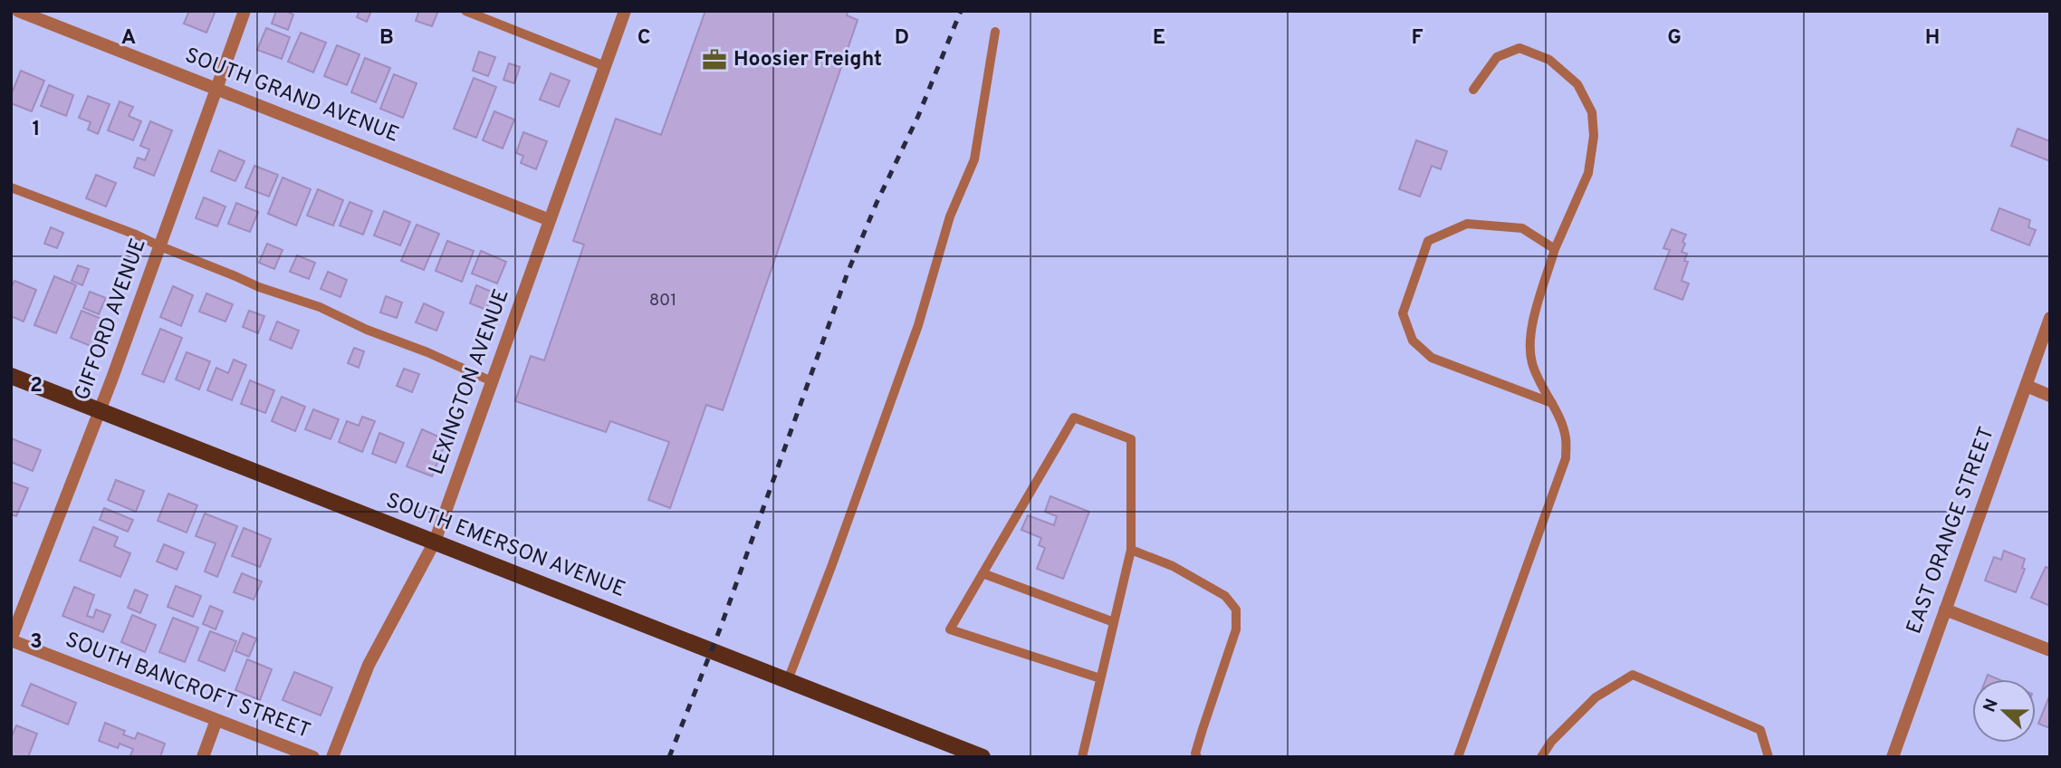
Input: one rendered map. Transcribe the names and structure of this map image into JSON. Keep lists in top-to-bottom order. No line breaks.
{"streets":{"main road":["SOUTH EMERSON AVENUE"],"street":["SOUTH GRAND AVENUE","GIFFORD AVENUE","LEXINGTON AVENUE","EAST ORANGE STREET","SOUTH BANCROFT STREET"]},"crossings":[["SOUTH GRAND AVENUE","GIFFORD AVENUE"],["SOUTH GRAND AVENUE","LEXINGTON AVENUE"],["GIFFORD AVENUE","SOUTH EMERSON AVENUE"],["GIFFORD AVENUE","SOUTH BANCROFT STREET"],["LEXINGTON AVENUE","SOUTH EMERSON AVENUE"]],"places":{"office":["Hoosier Freight"]},"house_numbers":["801"],"north":"left","grid":{"columns":["A","B","C","D","E","F","G","H"],"rows":["1","2","3"]}}
